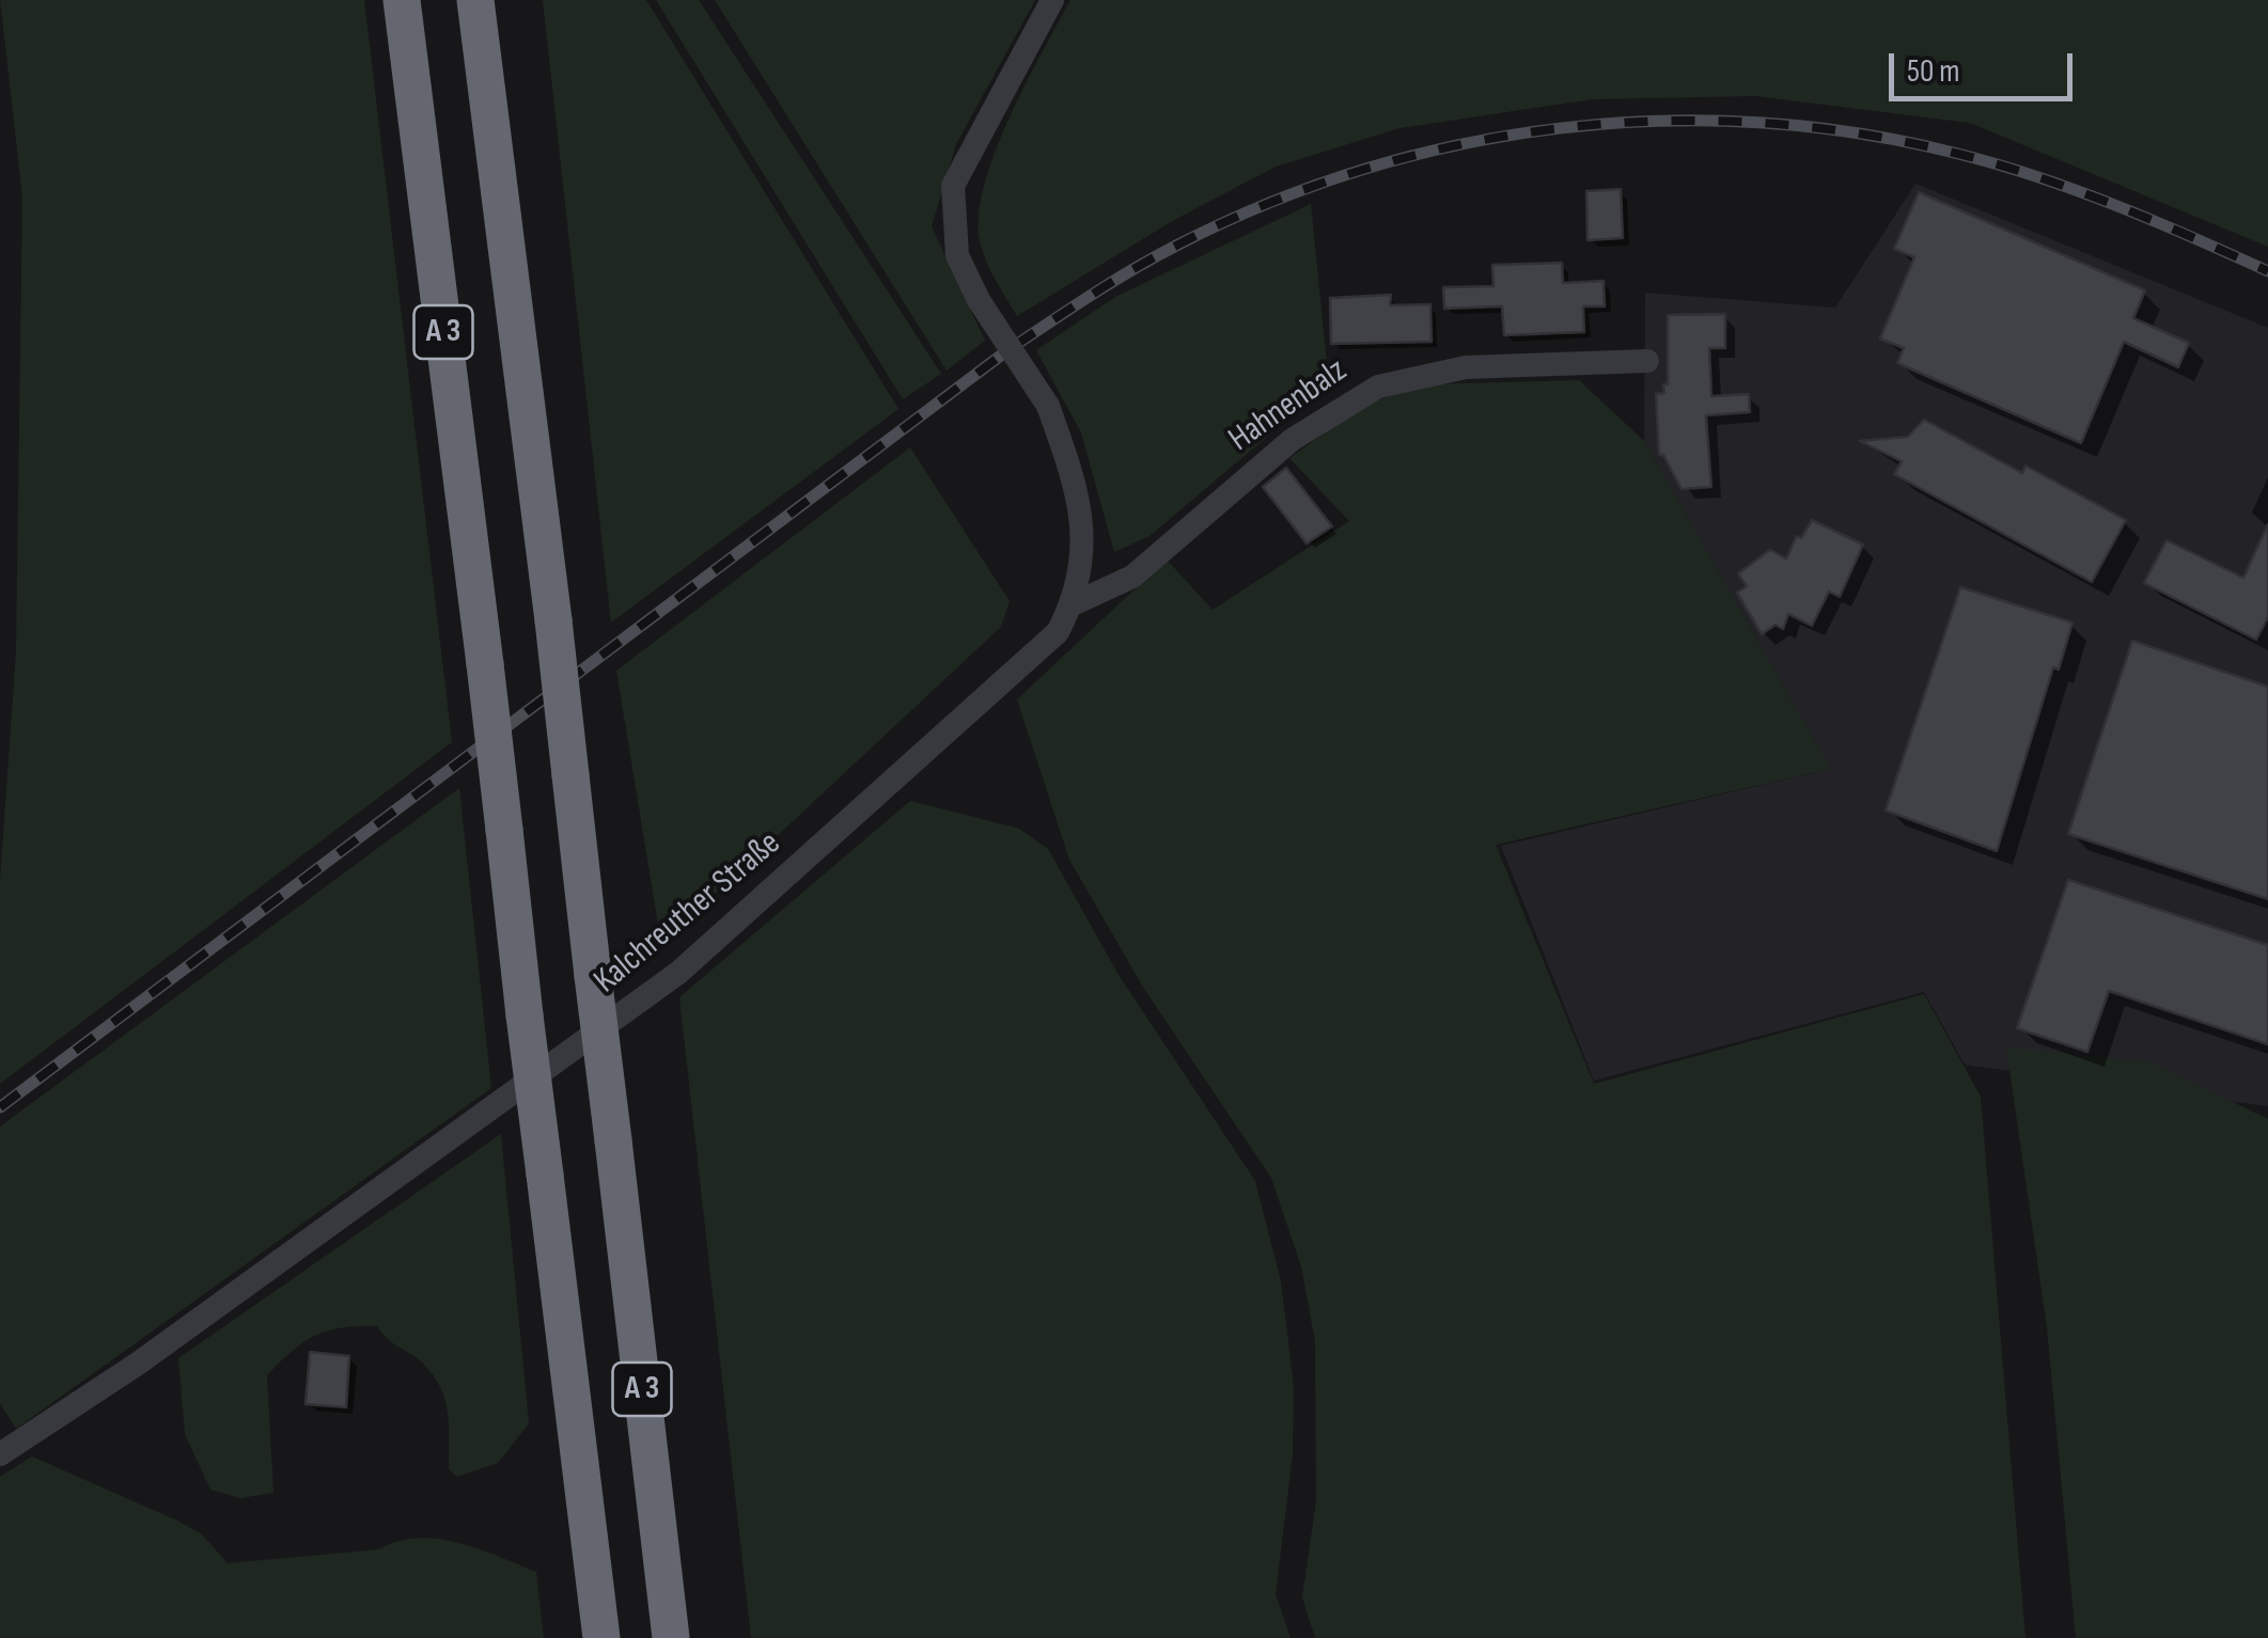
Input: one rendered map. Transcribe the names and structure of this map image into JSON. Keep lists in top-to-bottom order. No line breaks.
{"streets":{"highway":["A 3"],"street":["Hahnenbalz","Kalchreuther Straße"]},"crossings":[["Hahnenbalz","Kalchreuther Straße"]],"scale_bar":"50 m"}
